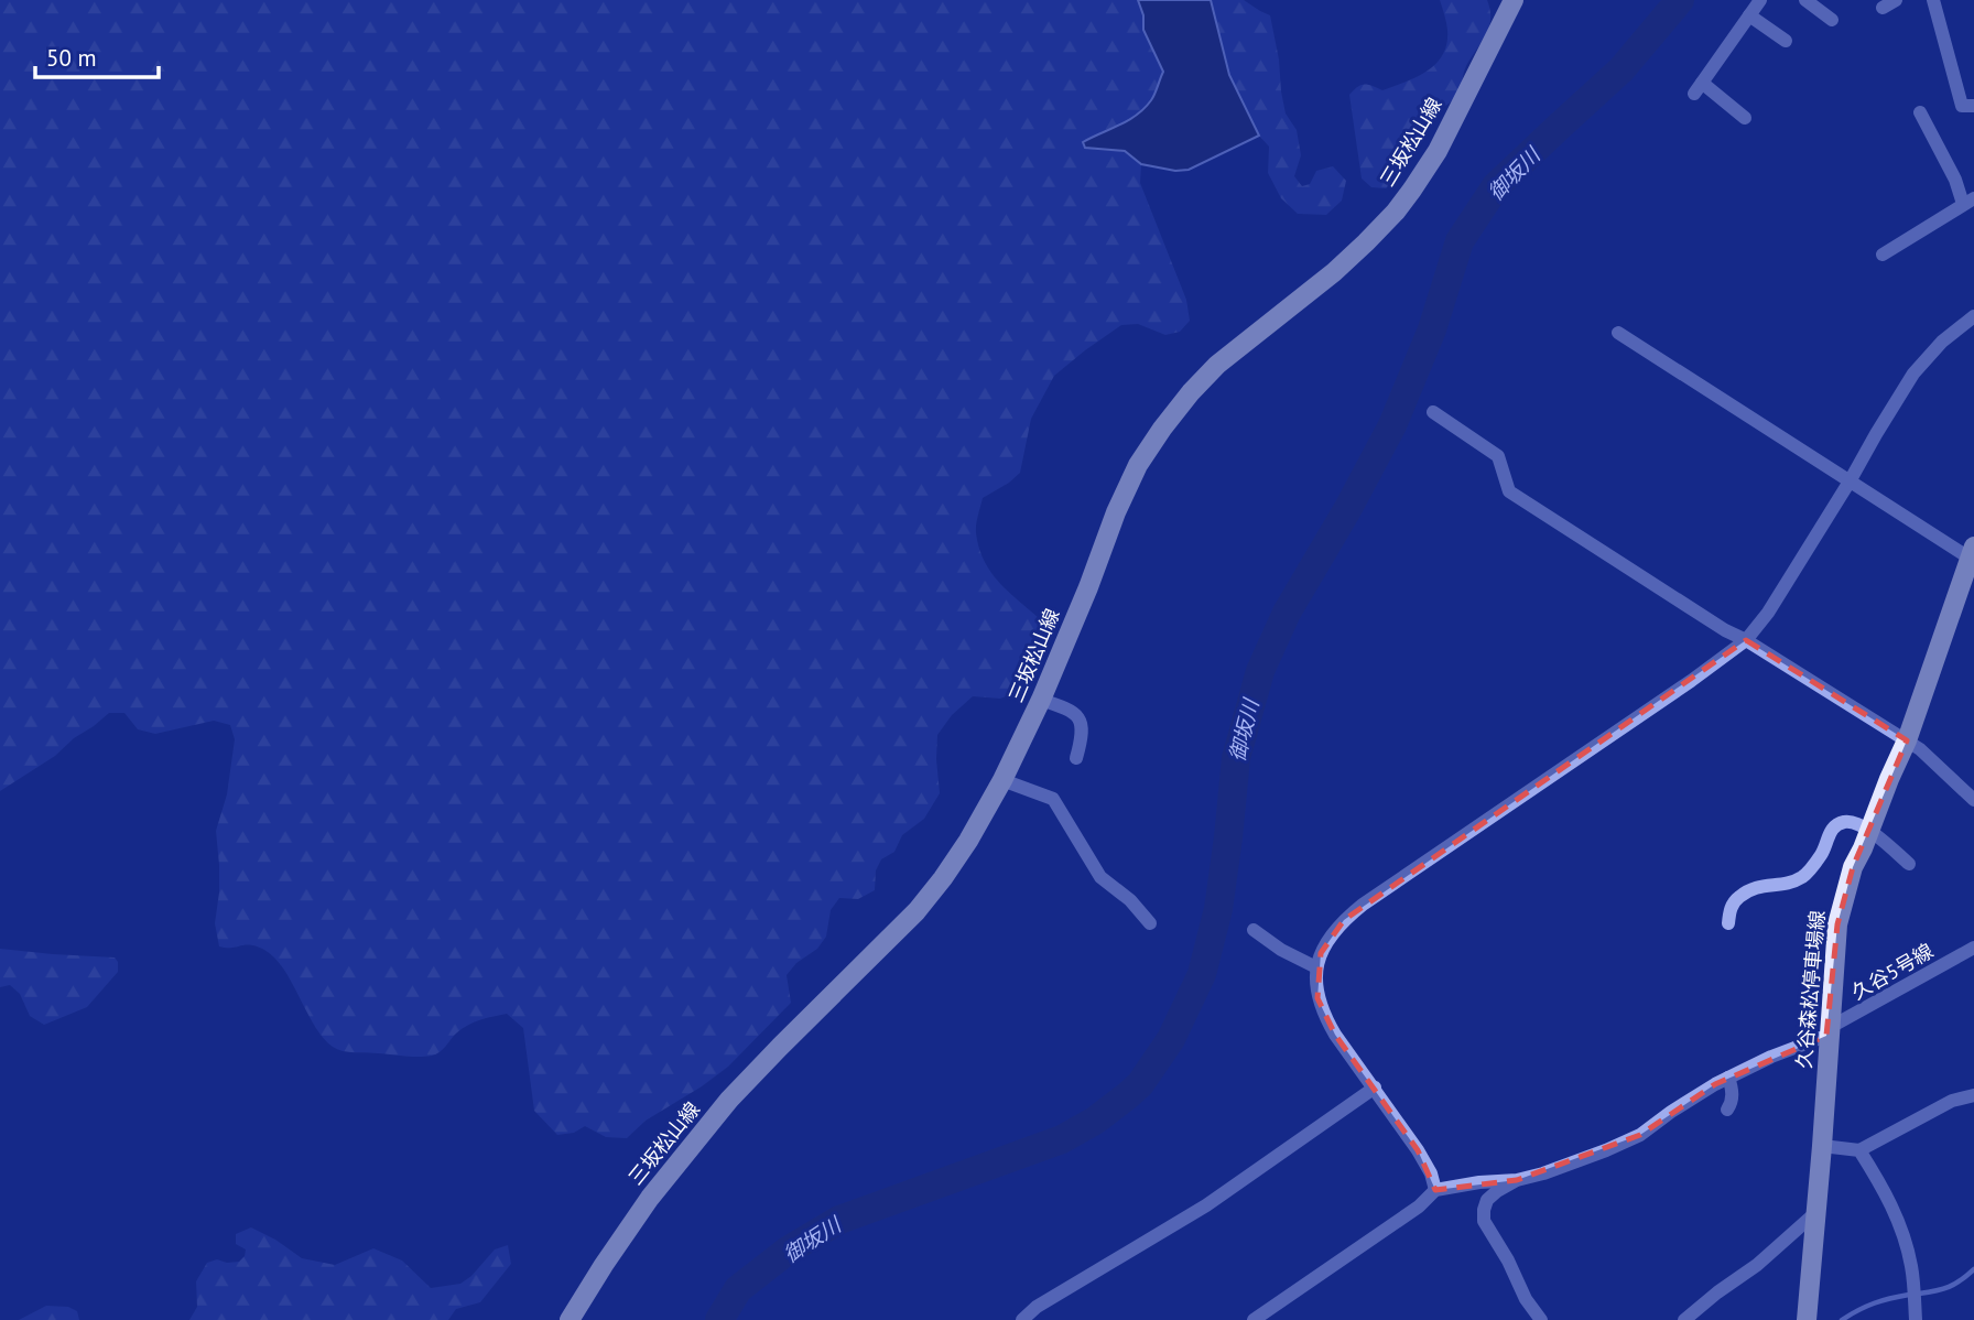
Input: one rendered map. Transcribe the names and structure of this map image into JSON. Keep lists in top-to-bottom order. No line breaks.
{"streets":{"main road":["三坂松山線","久谷森松停車場線"],"street":["久谷5号線"]},"crossings":[["久谷5号線","久谷森松停車場線"]],"water":["御坂川"],"scale_bar":"50 m"}
